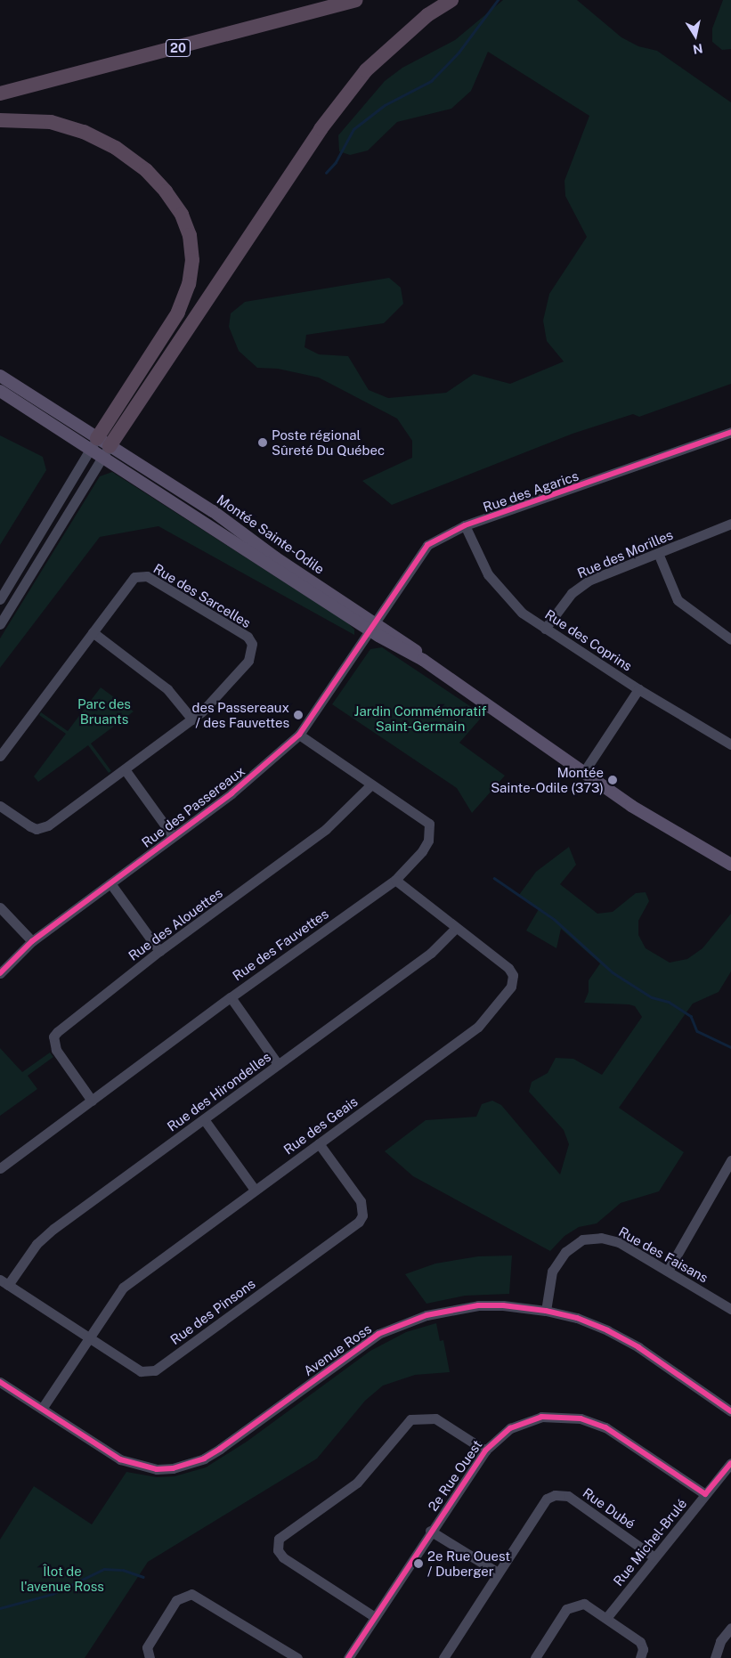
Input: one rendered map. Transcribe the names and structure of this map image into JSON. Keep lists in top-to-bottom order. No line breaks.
{"streets":{"highway":["20"],"main road":["Montée Sainte-Odile"],"street":["Rue des Agarics","Rue des Morilles","Rue des Sarcelles","Rue des Coprins","Rue des Passereaux","Rue des Alouettes","Rue des Fauvettes","Rue des Hirondelles","Rue des Geais","Rue des Faisans","Rue des Pinsons","Avenue Ross","2e Rue Ouest","Rue Dubé","Rue Michel-Brulé"]},"crossings":[["Rue des Agarics","Montée Sainte-Odile"],["Rue des Agarics","Rue des Coprins"],["Rue des Agarics","Rue des Passereaux"],["Montée Sainte-Odile","Rue des Passereaux"],["Rue des Morilles","Rue des Coprins"],["Rue des Passereaux","Rue des Fauvettes"],["Rue des Alouettes","Rue des Fauvettes"],["Rue des Fauvettes","Rue des Geais"],["Rue des Hirondelles","Rue des Geais"],["Rue des Hirondelles","Rue des Pinsons"],["Rue des Geais","Rue des Pinsons"],["Rue des Geais","Avenue Ross"],["Rue des Faisans","Avenue Ross"],["2e Rue Ouest","Rue Michel-Brulé"],["Rue Dubé","Rue Michel-Brulé"]],"parks":["Parc des Bruants","Jardin Commémoratif Saint-Germain","Îlot de l'avenue Ross"],"places":["Poste régional Sûreté Du Québec","des Passereaux / des Fauvettes","Montée Sainte-Odile (373)","2e Rue Ouest / Duberger"],"north":"bottom"}
